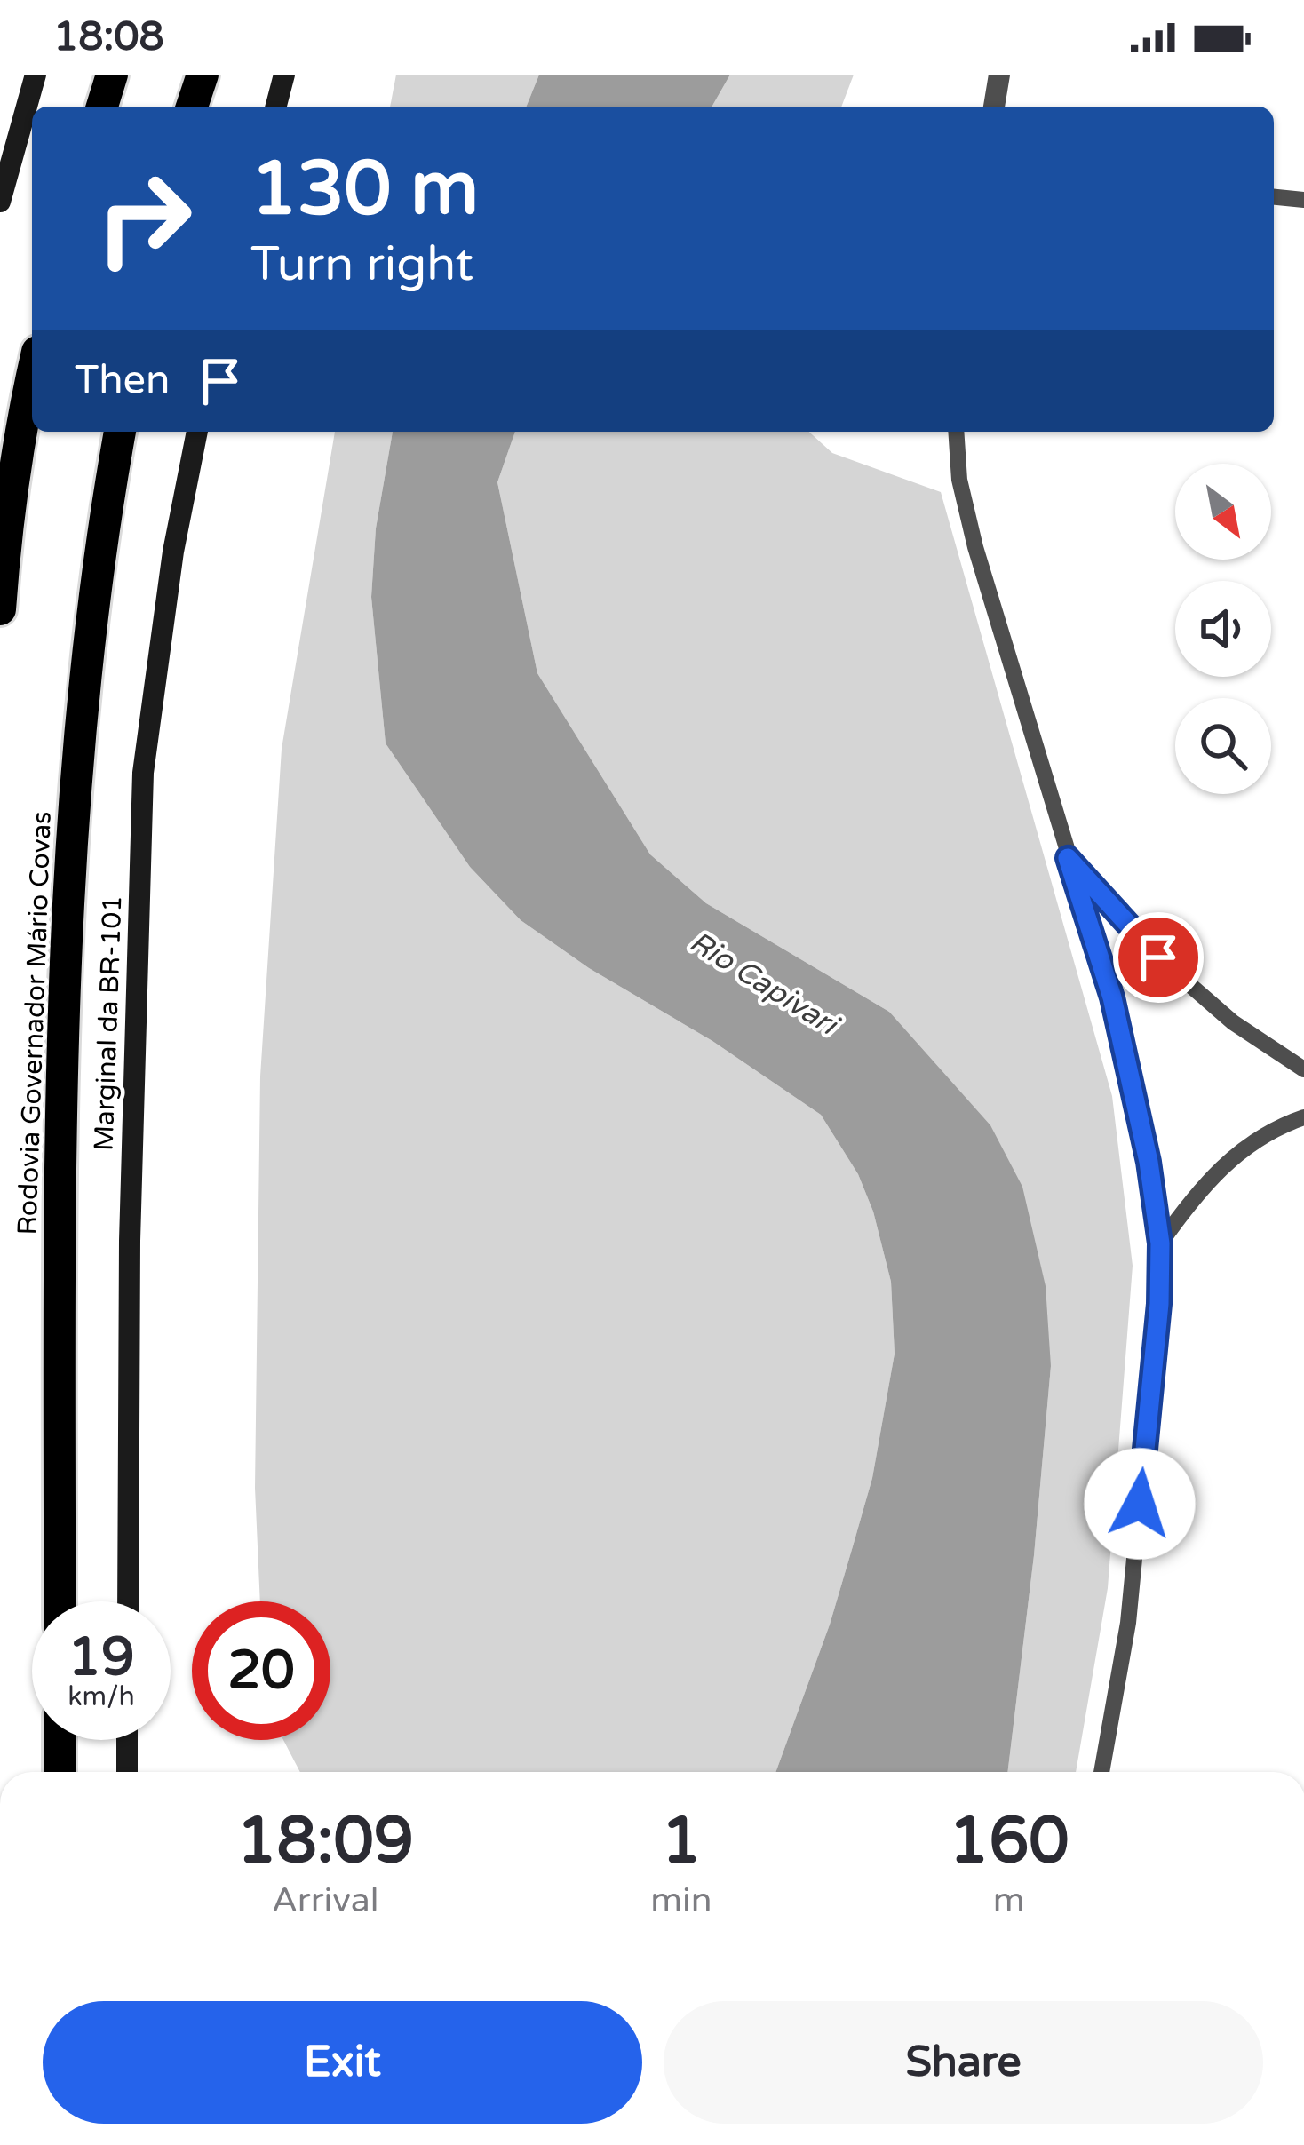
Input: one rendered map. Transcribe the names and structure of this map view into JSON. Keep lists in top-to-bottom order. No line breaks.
{"streets":{"highway":["Rodovia Governador Mário Covas"],"main road":["Marginal da BR-101"]},"water":["Rio Capivari"],"north":"bottom right","page":{"status":"18:08","turn":["130 m","Turn right"],"then":"Then","speed":"19 km/h","limit":"20","eta":["18:09","Arrival","1","min","160","m"],"buttons":["Exit","Share"]}}
